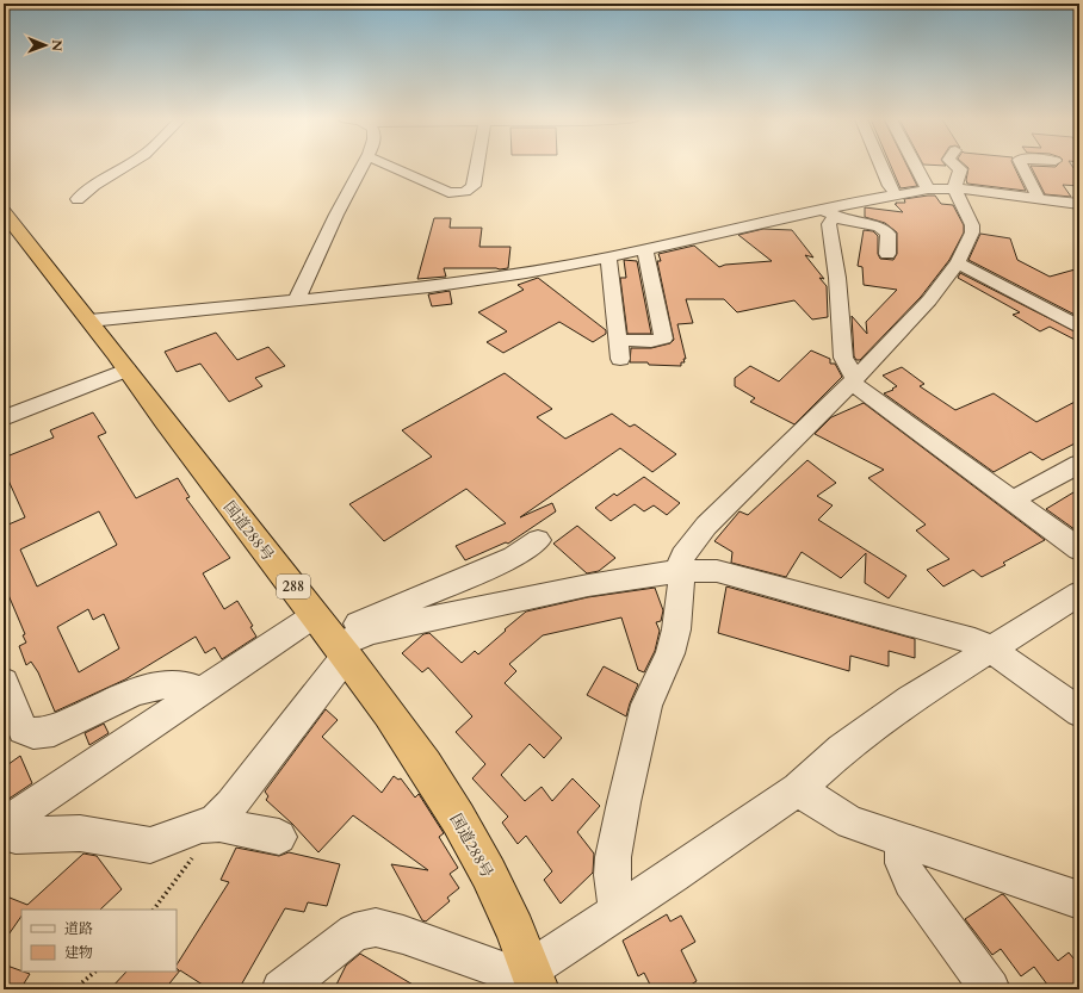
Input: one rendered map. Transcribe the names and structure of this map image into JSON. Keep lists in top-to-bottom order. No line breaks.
{"streets":{"highway":["国道288号","288"]},"legend":["道路","建物"],"north":"right"}
